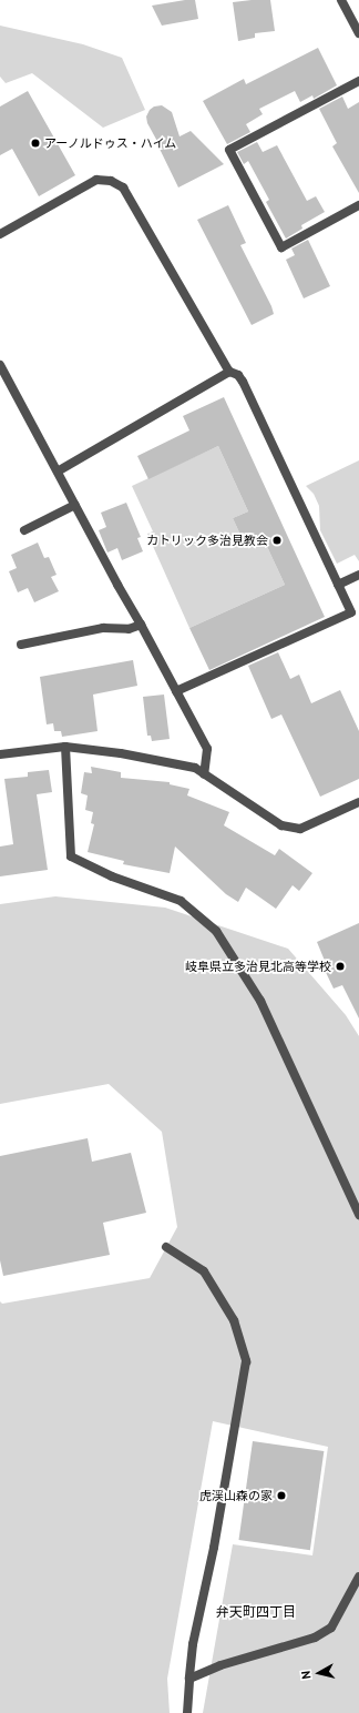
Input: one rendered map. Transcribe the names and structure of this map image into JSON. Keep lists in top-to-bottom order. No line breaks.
{"districts":["弁天町四丁目"],"places":["アーノルドゥス・ハイム","カトリック多治見教会","岐阜県立多治見北高等学校","虎渓山森の家"],"north":"left"}
